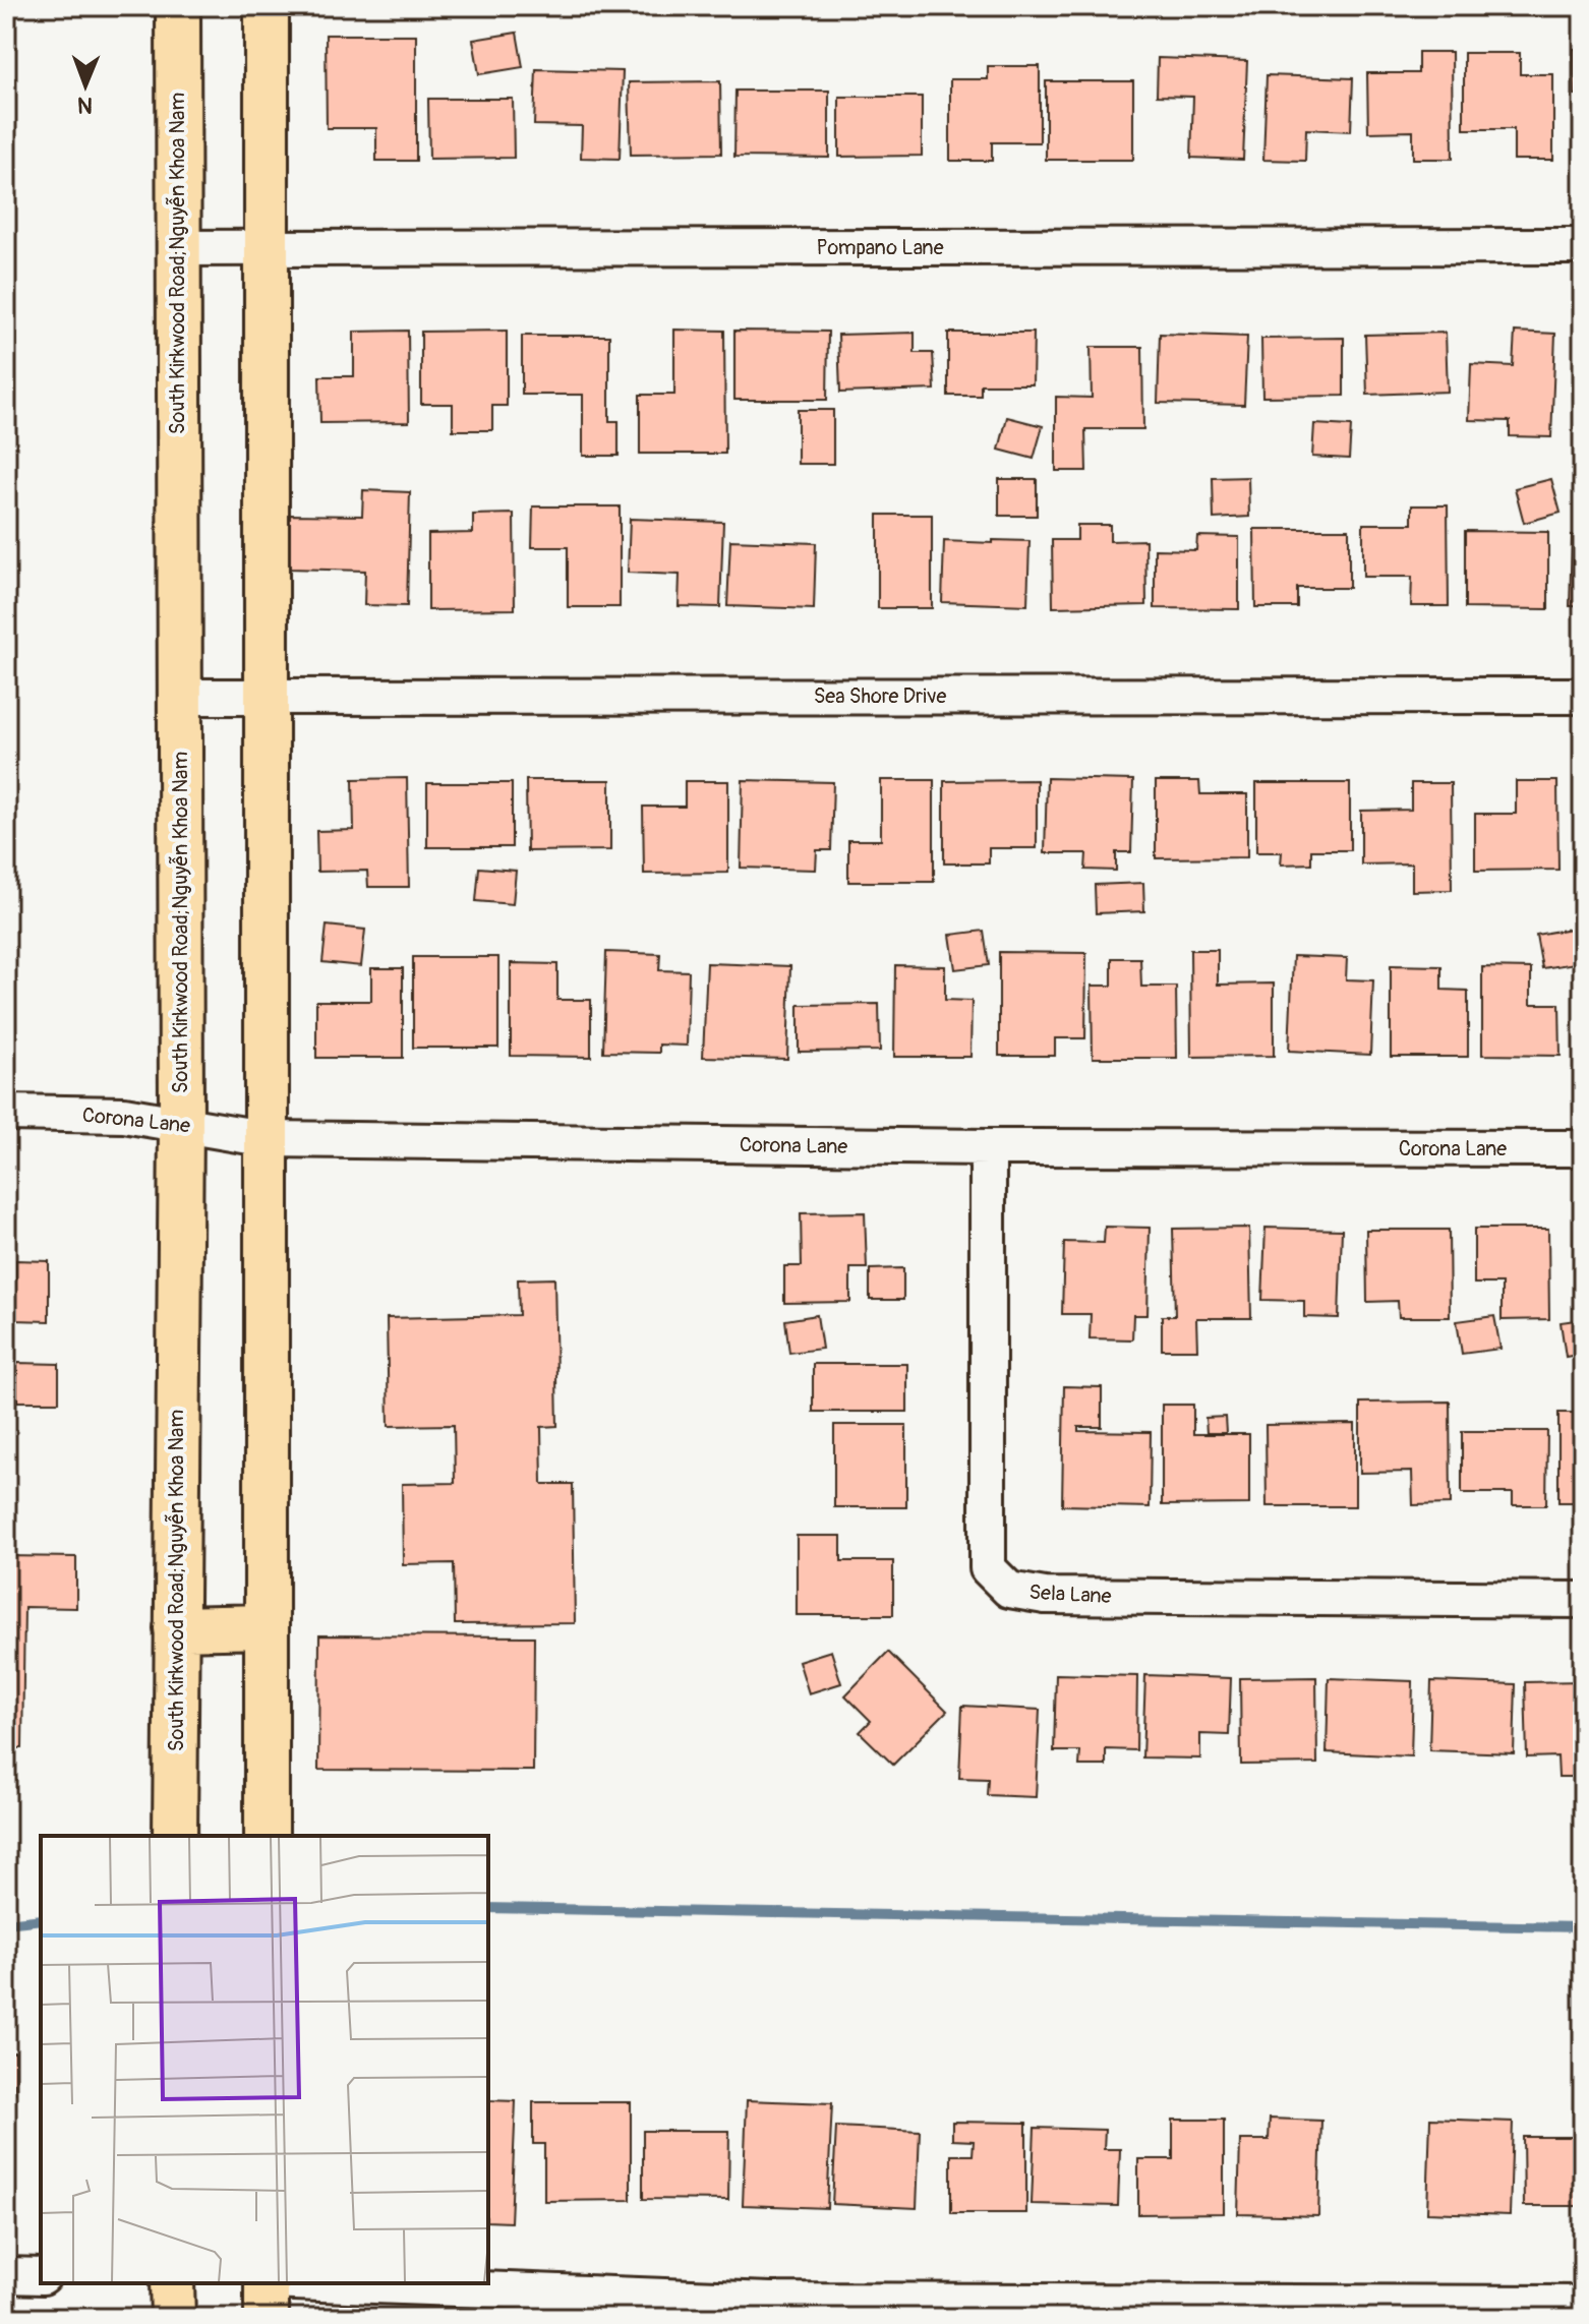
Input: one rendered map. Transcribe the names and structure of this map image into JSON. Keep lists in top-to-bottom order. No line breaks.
{"streets":{"main road":["South Kirkwood Road;Nguyễn Khoa Nam"],"street":["Pompano Lane","Sea Shore Drive","Corona Lane","Sela Lane"]},"crossings":[["Pompano Lane","South Kirkwood Road;Nguyễn Khoa Nam"],["South Kirkwood Road;Nguyễn Khoa Nam","Sea Shore Drive"],["South Kirkwood Road;Nguyễn Khoa Nam","Corona Lane"],["Corona Lane","Sela Lane"]],"north":"bottom"}
